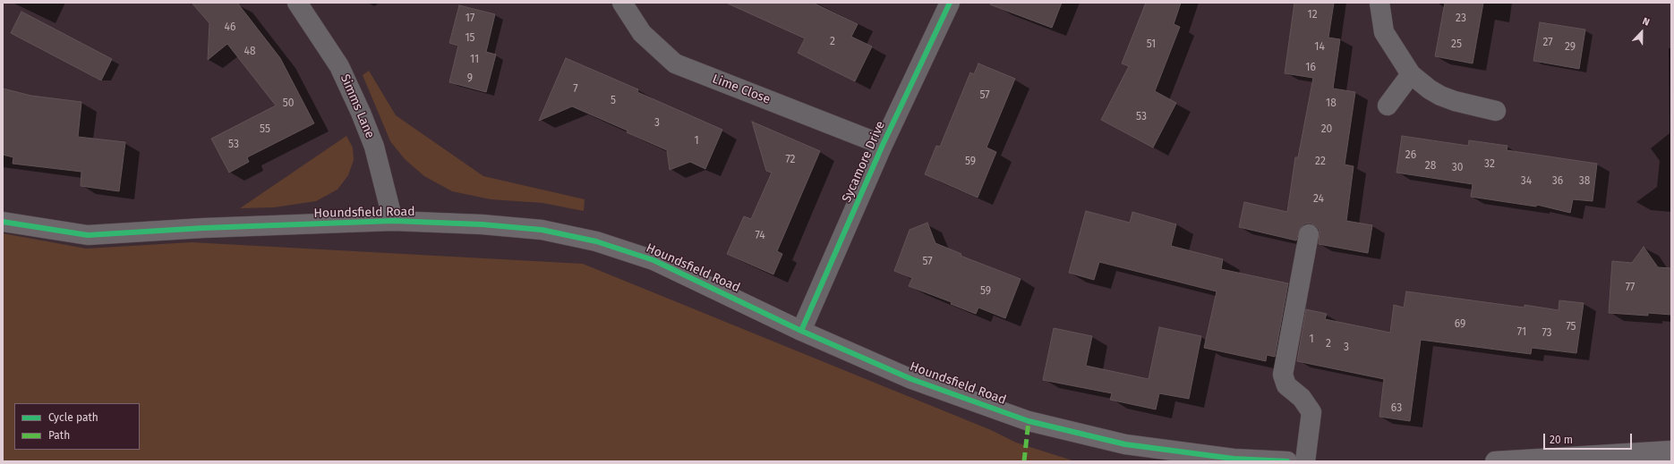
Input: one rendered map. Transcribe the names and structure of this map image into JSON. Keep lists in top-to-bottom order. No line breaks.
{"streets":{"street":["Lime Close","Simms Lane","Sycamore Drive","Houndsfield Road"]},"crossings":[["Lime Close","Sycamore Drive"],["Simms Lane","Houndsfield Road"],["Sycamore Drive","Houndsfield Road"]],"house_numbers":["12","17","23","46","15","2","27","51","25","14","29","48","11","16","9","7","57","5","50","18","53","3","55","20","1","53","26","72","59","22","32","28","30","34","36","38","24","74","57","77","59","69","75","71","73","1","2","3","63"],"legend":["Cycle path","Path"],"scale_bar":"20 m","north":"top"}
